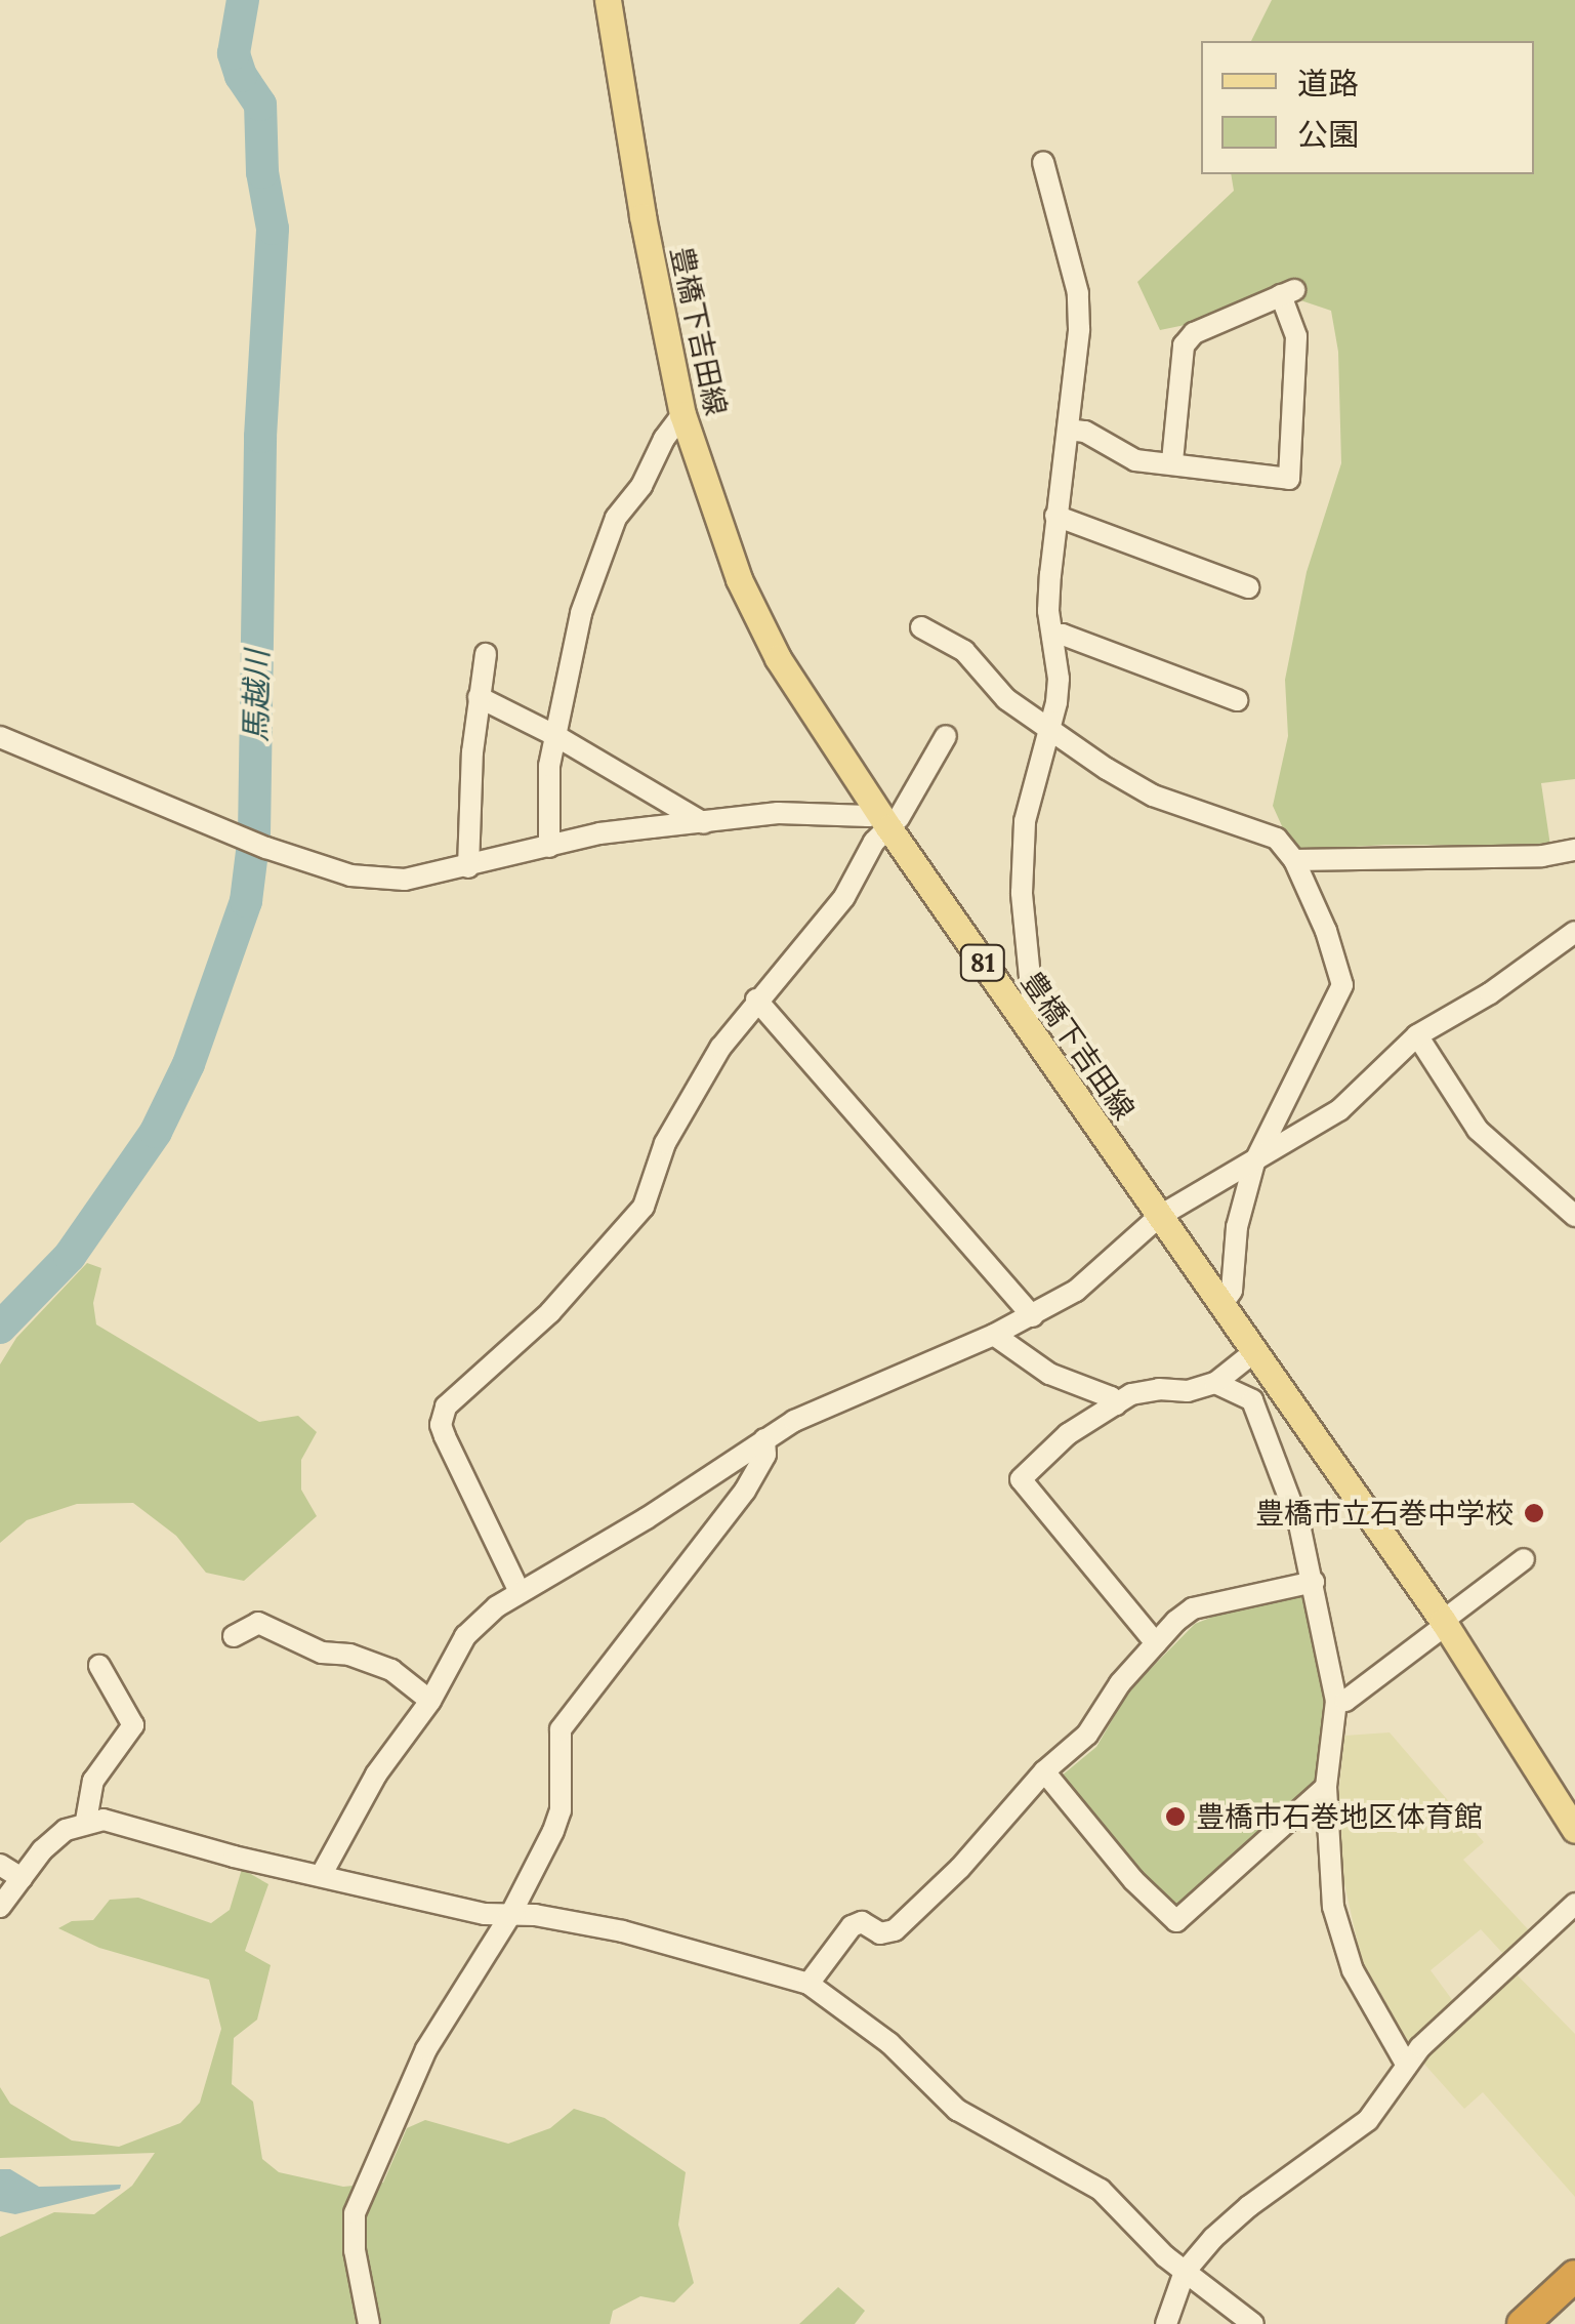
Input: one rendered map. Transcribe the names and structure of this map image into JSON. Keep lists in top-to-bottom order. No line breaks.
{"streets":{"main road":["豊橋下吉田線","81"]},"water":["馬越川"],"places":["豊橋市立石巻中学校","豊橋市石巻地区体育館"],"legend":["道路","公園"]}
